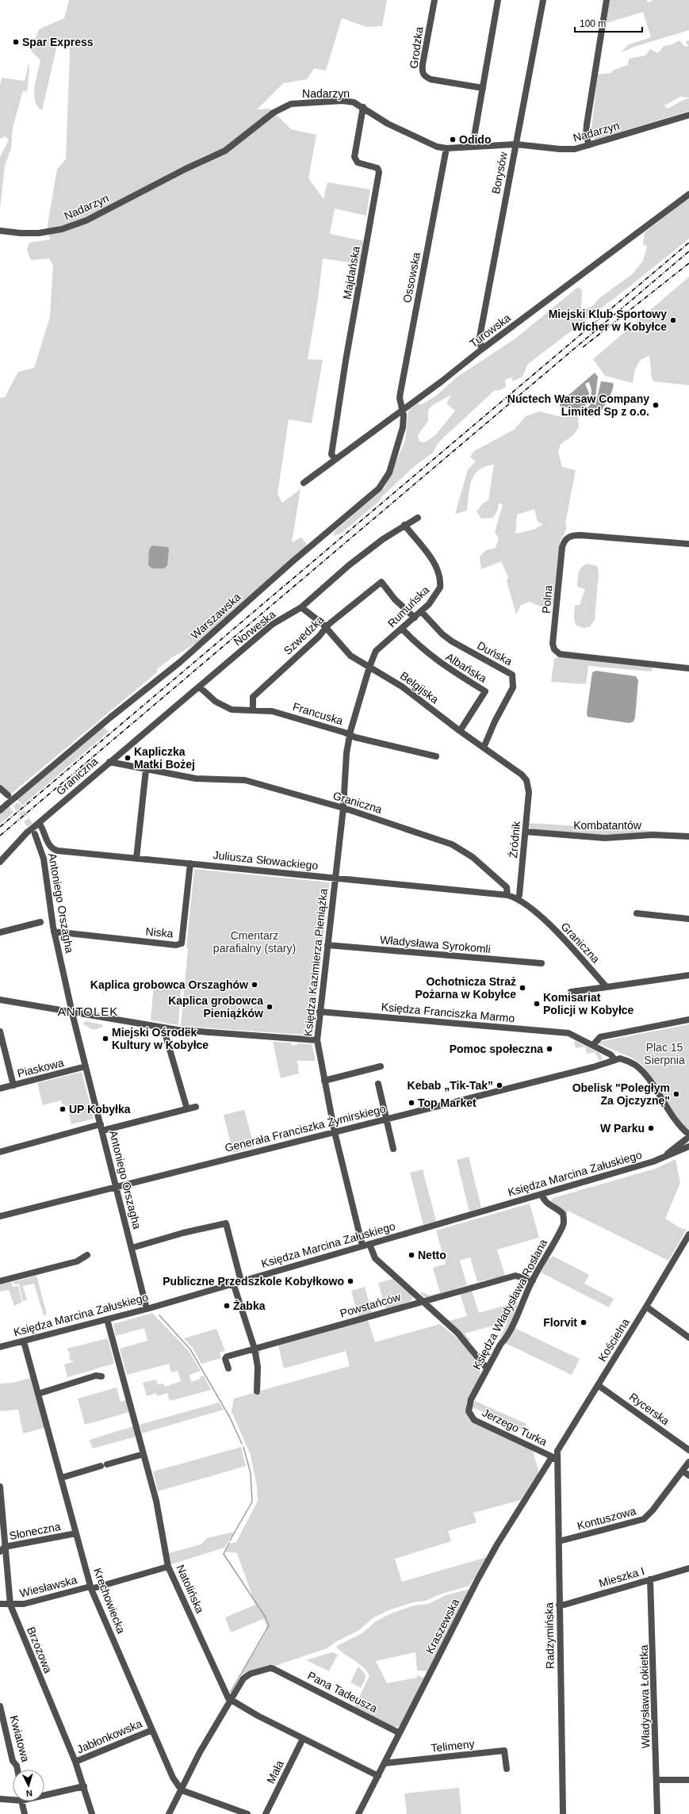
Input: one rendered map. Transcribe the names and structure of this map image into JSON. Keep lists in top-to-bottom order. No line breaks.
{"streets":{"street":["Grodzka","Nadarzyn","Borysów","Majdańska","Ossowska","Turowska","Polna","Rumuńska","Warszawska","Norweska","Szwedzka","Duńska","Albańska","Belgijska","Francuska","Graniczna","Kombatantów","Źródnik","Juliusza Słowackiego","Antoniego Orszagha","Niska","Władysława Syrokomli","Księdza Kazimierza Pieniążka","Księdza Franciszka Marmo","Piaskowa","Generała Franciszka Żymirskiego","Księdza Marcina Załuskiego","Księdza Władysława Rosłana","Powstańców","Kościelna","Rycerska","Jerzego Turka","Kontuszowa","Słoneczna","Mieszka I","Wiesławska","Natolińska","Krechowiecka","Kraszewska","Radzymińska","Brzozowa","Pana Tadeusza","Władysława Łokietka","Jabłonkowska","Kwiatowa","Telimeny","Mała"]},"crossings":[["Nadarzyn","Borysów"],["Nadarzyn","Majdańska"],["Nadarzyn","Ossowska"],["Borysów","Turowska"],["Majdańska","Turowska"],["Ossowska","Turowska"],["Ossowska","Warszawska"],["Turowska","Warszawska"],["Rumuńska","Norweska"],["Rumuńska","Szwedzka"],["Rumuńska","Duńska"],["Rumuńska","Albańska"],["Rumuńska","Belgijska"],["Rumuńska","Francuska"],["Rumuńska","Księdza Kazimierza Pieniążka"],["Norweska","Belgijska"],["Norweska","Francuska"],["Norweska","Graniczna"],["Szwedzka","Belgijska"],["Szwedzka","Francuska"],["Duńska","Belgijska"],["Albańska","Belgijska"],["Belgijska","Źródnik"],["Francuska","Księdza Kazimierza Pieniążka"],["Graniczna","Źródnik"],["Graniczna","Juliusza Słowackiego"],["Graniczna","Księdza Kazimierza Pieniążka"],["Kombatantów","Źródnik"],["Juliusza Słowackiego","Niska"],["Juliusza Słowackiego","Księdza Kazimierza Pieniążka"],["Antoniego Orszagha","Niska"],["Antoniego Orszagha","Piaskowa"],["Antoniego Orszagha","Generała Franciszka Żymirskiego"],["Antoniego Orszagha","Księdza Marcina Załuskiego"],["Władysława Syrokomli","Księdza Kazimierza Pieniążka"],["Księdza Kazimierza Pieniążka","Księdza Franciszka Marmo"],["Księdza Kazimierza Pieniążka","Generała Franciszka Żymirskiego"],["Księdza Kazimierza Pieniążka","Księdza Marcina Załuskiego"],["Księdza Franciszka Marmo","Generała Franciszka Żymirskiego"],["Księdza Marcina Załuskiego","Księdza Władysława Rosłana"],["Księdza Marcina Załuskiego","Natolińska"],["Księdza Marcina Załuskiego","Krechowiecka"],["Księdza Władysława Rosłana","Powstańców"],["Księdza Władysława Rosłana","Jerzego Turka"],["Kościelna","Rycerska"],["Kościelna","Jerzego Turka"],["Kościelna","Kraszewska"],["Kościelna","Radzymińska"],["Jerzego Turka","Kraszewska"],["Jerzego Turka","Radzymińska"],["Kontuszowa","Radzymińska"],["Słoneczna","Krechowiecka"],["Słoneczna","Brzozowa"],["Mieszka I","Radzymińska"],["Mieszka I","Władysława Łokietka"],["Wiesławska","Natolińska"],["Wiesławska","Krechowiecka"],["Wiesławska","Brzozowa"],["Natolińska","Pana Tadeusza"],["Krechowiecka","Jabłonkowska"],["Kraszewska","Radzymińska"],["Kraszewska","Pana Tadeusza"],["Kraszewska","Telimeny"],["Brzozowa","Jabłonkowska"]],"districts":["ANTOLEK"],"parks":["Cmentarz parafialny (stary)","Plac 15 Sierpnia"],"places":["Spar Express","Odido","Miejski Klub Sportowy Wicher w Kobyłce","Nuctech Warsaw Company Limited Sp z o.o.","Kapliczka Matki Bożej","Kaplica grobowca Orszaghów","Ochotnicza Straż Pożarna w Kobyłce","Komisariat Policji w Kobyłce","Kaplica grobowca Pieniążków","Miejski Ośrodek Kultury w Kobyłce","Pomoc społeczna","Kebab „Tik-Tak”","Obelisk \"Poległym Za Ojczyznę\"","Top Market","UP Kobyłka","W Parku","Netto","Publiczne Przedszkole Kobyłkowo","Żabka","Florvit"],"scale_bar":"100 m","north":"bottom"}
